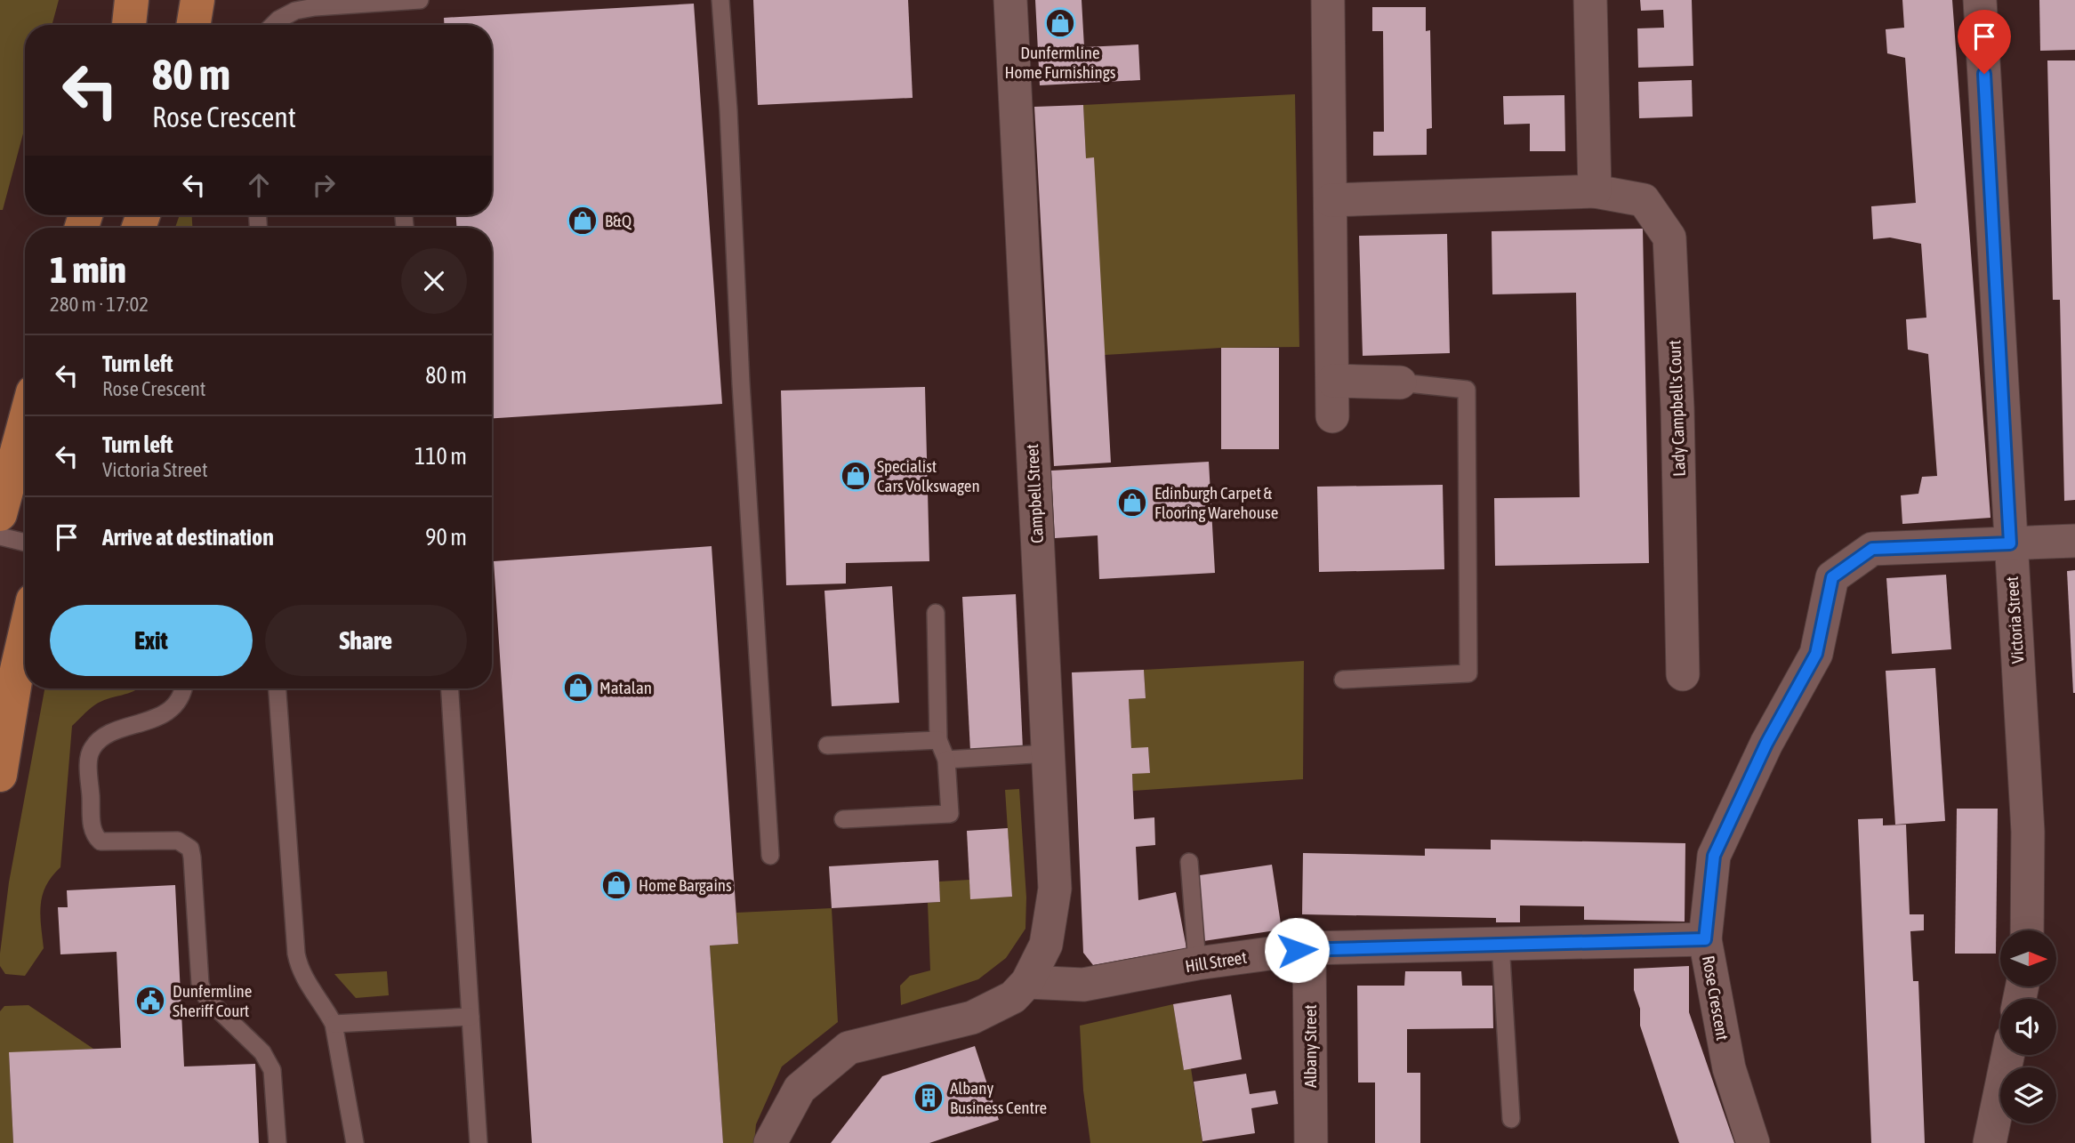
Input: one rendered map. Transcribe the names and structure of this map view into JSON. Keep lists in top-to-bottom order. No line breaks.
{"streets":{"street":["Lady Campbell's Court","Campbell Street","Victoria Street","Hill Street","Rose Crescent","Albany Street"]},"crossings":[["Campbell Street","Hill Street"],["Victoria Street","Rose Crescent"],["Hill Street","Rose Crescent"],["Hill Street","Albany Street"]],"places":{"shop":["Dunfermline Home Furnishings","B&Q","Specialist Cars Volkswagen","Edinburgh Carpet & Flooring Warehouse","Matalan","Home Bargains"],"public building":["Dunfermline Sheriff Court"],"building":["Albany Business Centre"]},"north":"right","page":{"turn":["80 m","Rose Crescent"],"heading":["1 min","280 m · 17:02"],"list":[{"name":"Turn left","note":"Rose Crescent","value":"80 m"},{"name":"Turn left","note":"Victoria Street","value":"110 m"},{"name":"Arrive at destination","value":"90 m"}],"buttons":["Exit","Share"]}}
